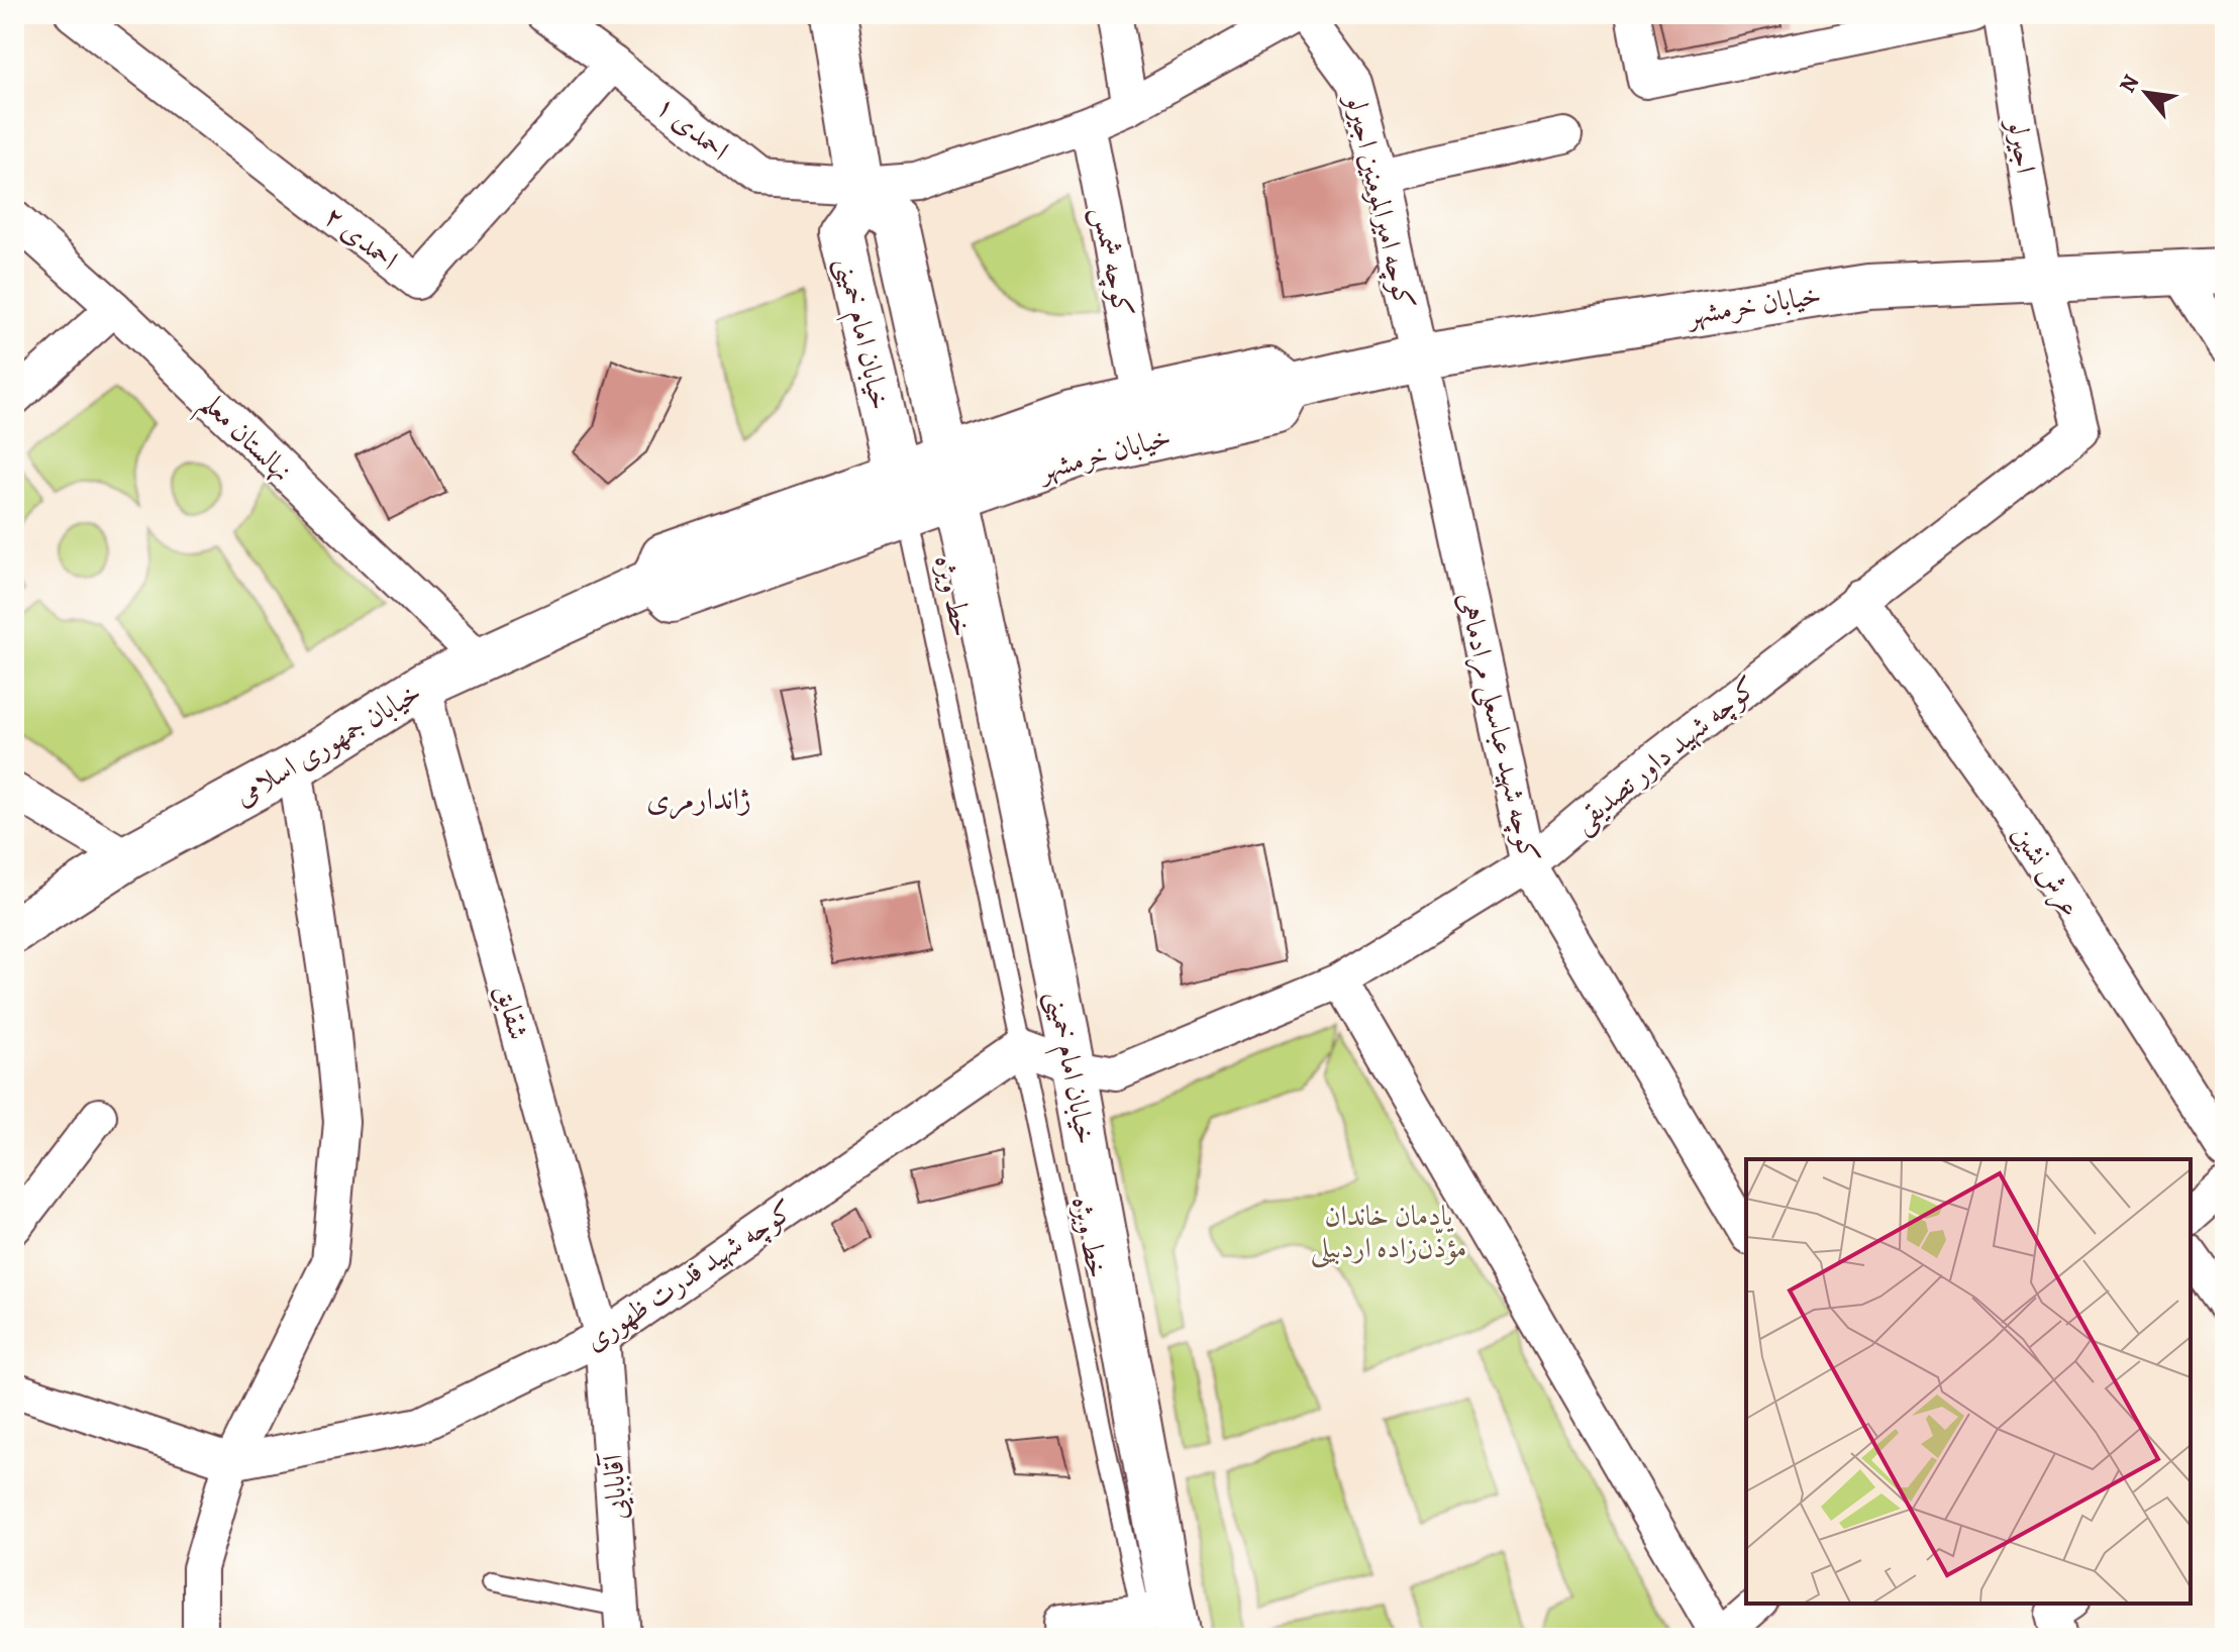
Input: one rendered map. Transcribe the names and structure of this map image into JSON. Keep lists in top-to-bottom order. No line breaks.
{"streets":{"main road":["خیابان خرمشهر","خیابان امام خمینی","خیابان جمهوری اسلامی"],"street":["احمدی ۱","اجیرلو","کوچه امیرالمومنین اجیرلو","احمدی ۲","کوچه شمس","نهالستان معلم","کوچه شهید عباسعلی مرادماهی","کوچه شهید داور تصدیقی","عرش نشین","شقایق","کوچه شهید قدرت ظهوری","آقابابایی"],"lane":["خط ویژه"]},"crossings":[["احمدی ۱","احمدی ۲"],["احمدی ۱","کوچه شمس"],["احمدی ۱","خیابان امام خمینی"],["اجیرلو","خیابان خرمشهر"],["اجیرلو","کوچه شهید داور تصدیقی"],["کوچه امیرالمومنین اجیرلو","خیابان خرمشهر"],["کوچه امیرالمومنین اجیرلو","کوچه شهید عباسعلی مرادماهی"],["کوچه شمس","خیابان خرمشهر"],["خیابان خرمشهر","خیابان امام خمینی"],["خیابان خرمشهر","کوچه شهید عباسعلی مرادماهی"],["خیابان خرمشهر","کوچه شهید داور تصدیقی"],["خیابان امام خمینی","خط ویژه"],["خیابان امام خمینی","خیابان جمهوری اسلامی"],["خیابان امام خمینی","کوچه شهید داور تصدیقی"],["نهالستان معلم","خیابان جمهوری اسلامی"],["خط ویژه","خیابان جمهوری اسلامی"],["خط ویژه","کوچه شهید داور تصدیقی"],["خط ویژه","کوچه شهید قدرت ظهوری"],["کوچه شهید عباسعلی مرادماهی","کوچه شهید داور تصدیقی"],["خیابان جمهوری اسلامی","شقایق"],["کوچه شهید داور تصدیقی","عرش نشین"],["کوچه شهید داور تصدیقی","کوچه شهید قدرت ظهوری"],["شقایق","کوچه شهید قدرت ظهوری"],["شقایق","آقابابایی"],["کوچه شهید قدرت ظهوری","آقابابایی"]],"districts":["ژاندارمری"],"parks":["یادمان خاندان مؤذّن‌زاده اردبیلی"],"north":"top left"}
